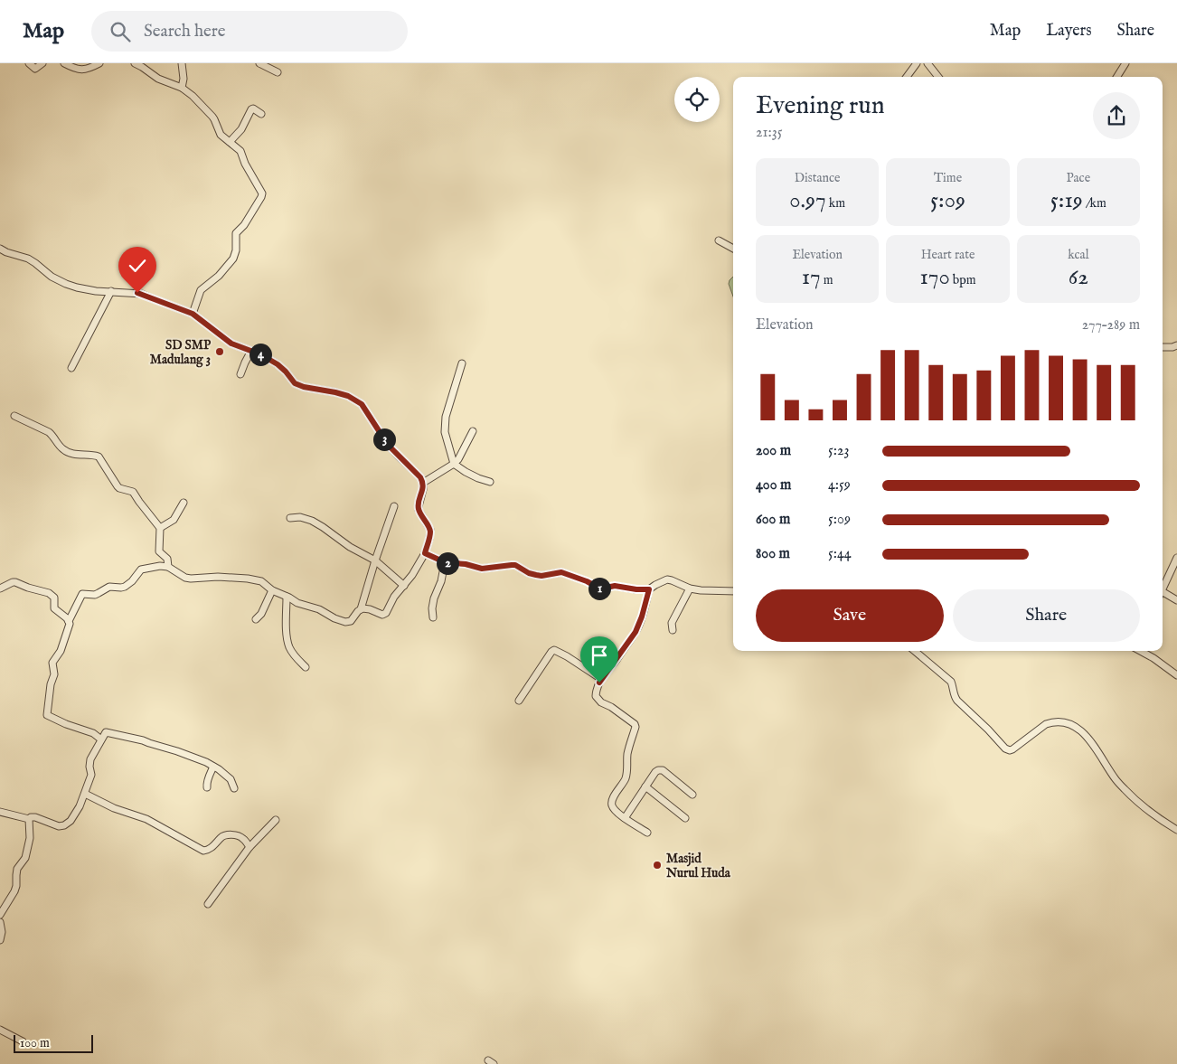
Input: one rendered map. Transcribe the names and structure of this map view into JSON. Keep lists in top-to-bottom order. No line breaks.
{"places":["SD SMP Madulang 3","Masjid Nurul Huda"],"scale_bar":"100 m","page":{"header":"Map","search":"Search here","nav":["Map","Layers","Share"],"heading":["Evening run","21:35"],"stats":[["Distance","0.97 km"],["Time","5:09"],["Pace","5:19 /km"],["Elevation","17 m"],["Heart rate","170 bpm"],["kcal","62"]],"chart":["Elevation","277–289 m"],"pins":["4","3","2","1"],"list":[{"name":"200 m","note":"5:23"},{"name":"400 m","note":"4:59"},{"name":"600 m","note":"5:09"},{"name":"800 m","note":"5:44"}],"buttons":["Save","Share"],"scale":"100 m"}}
